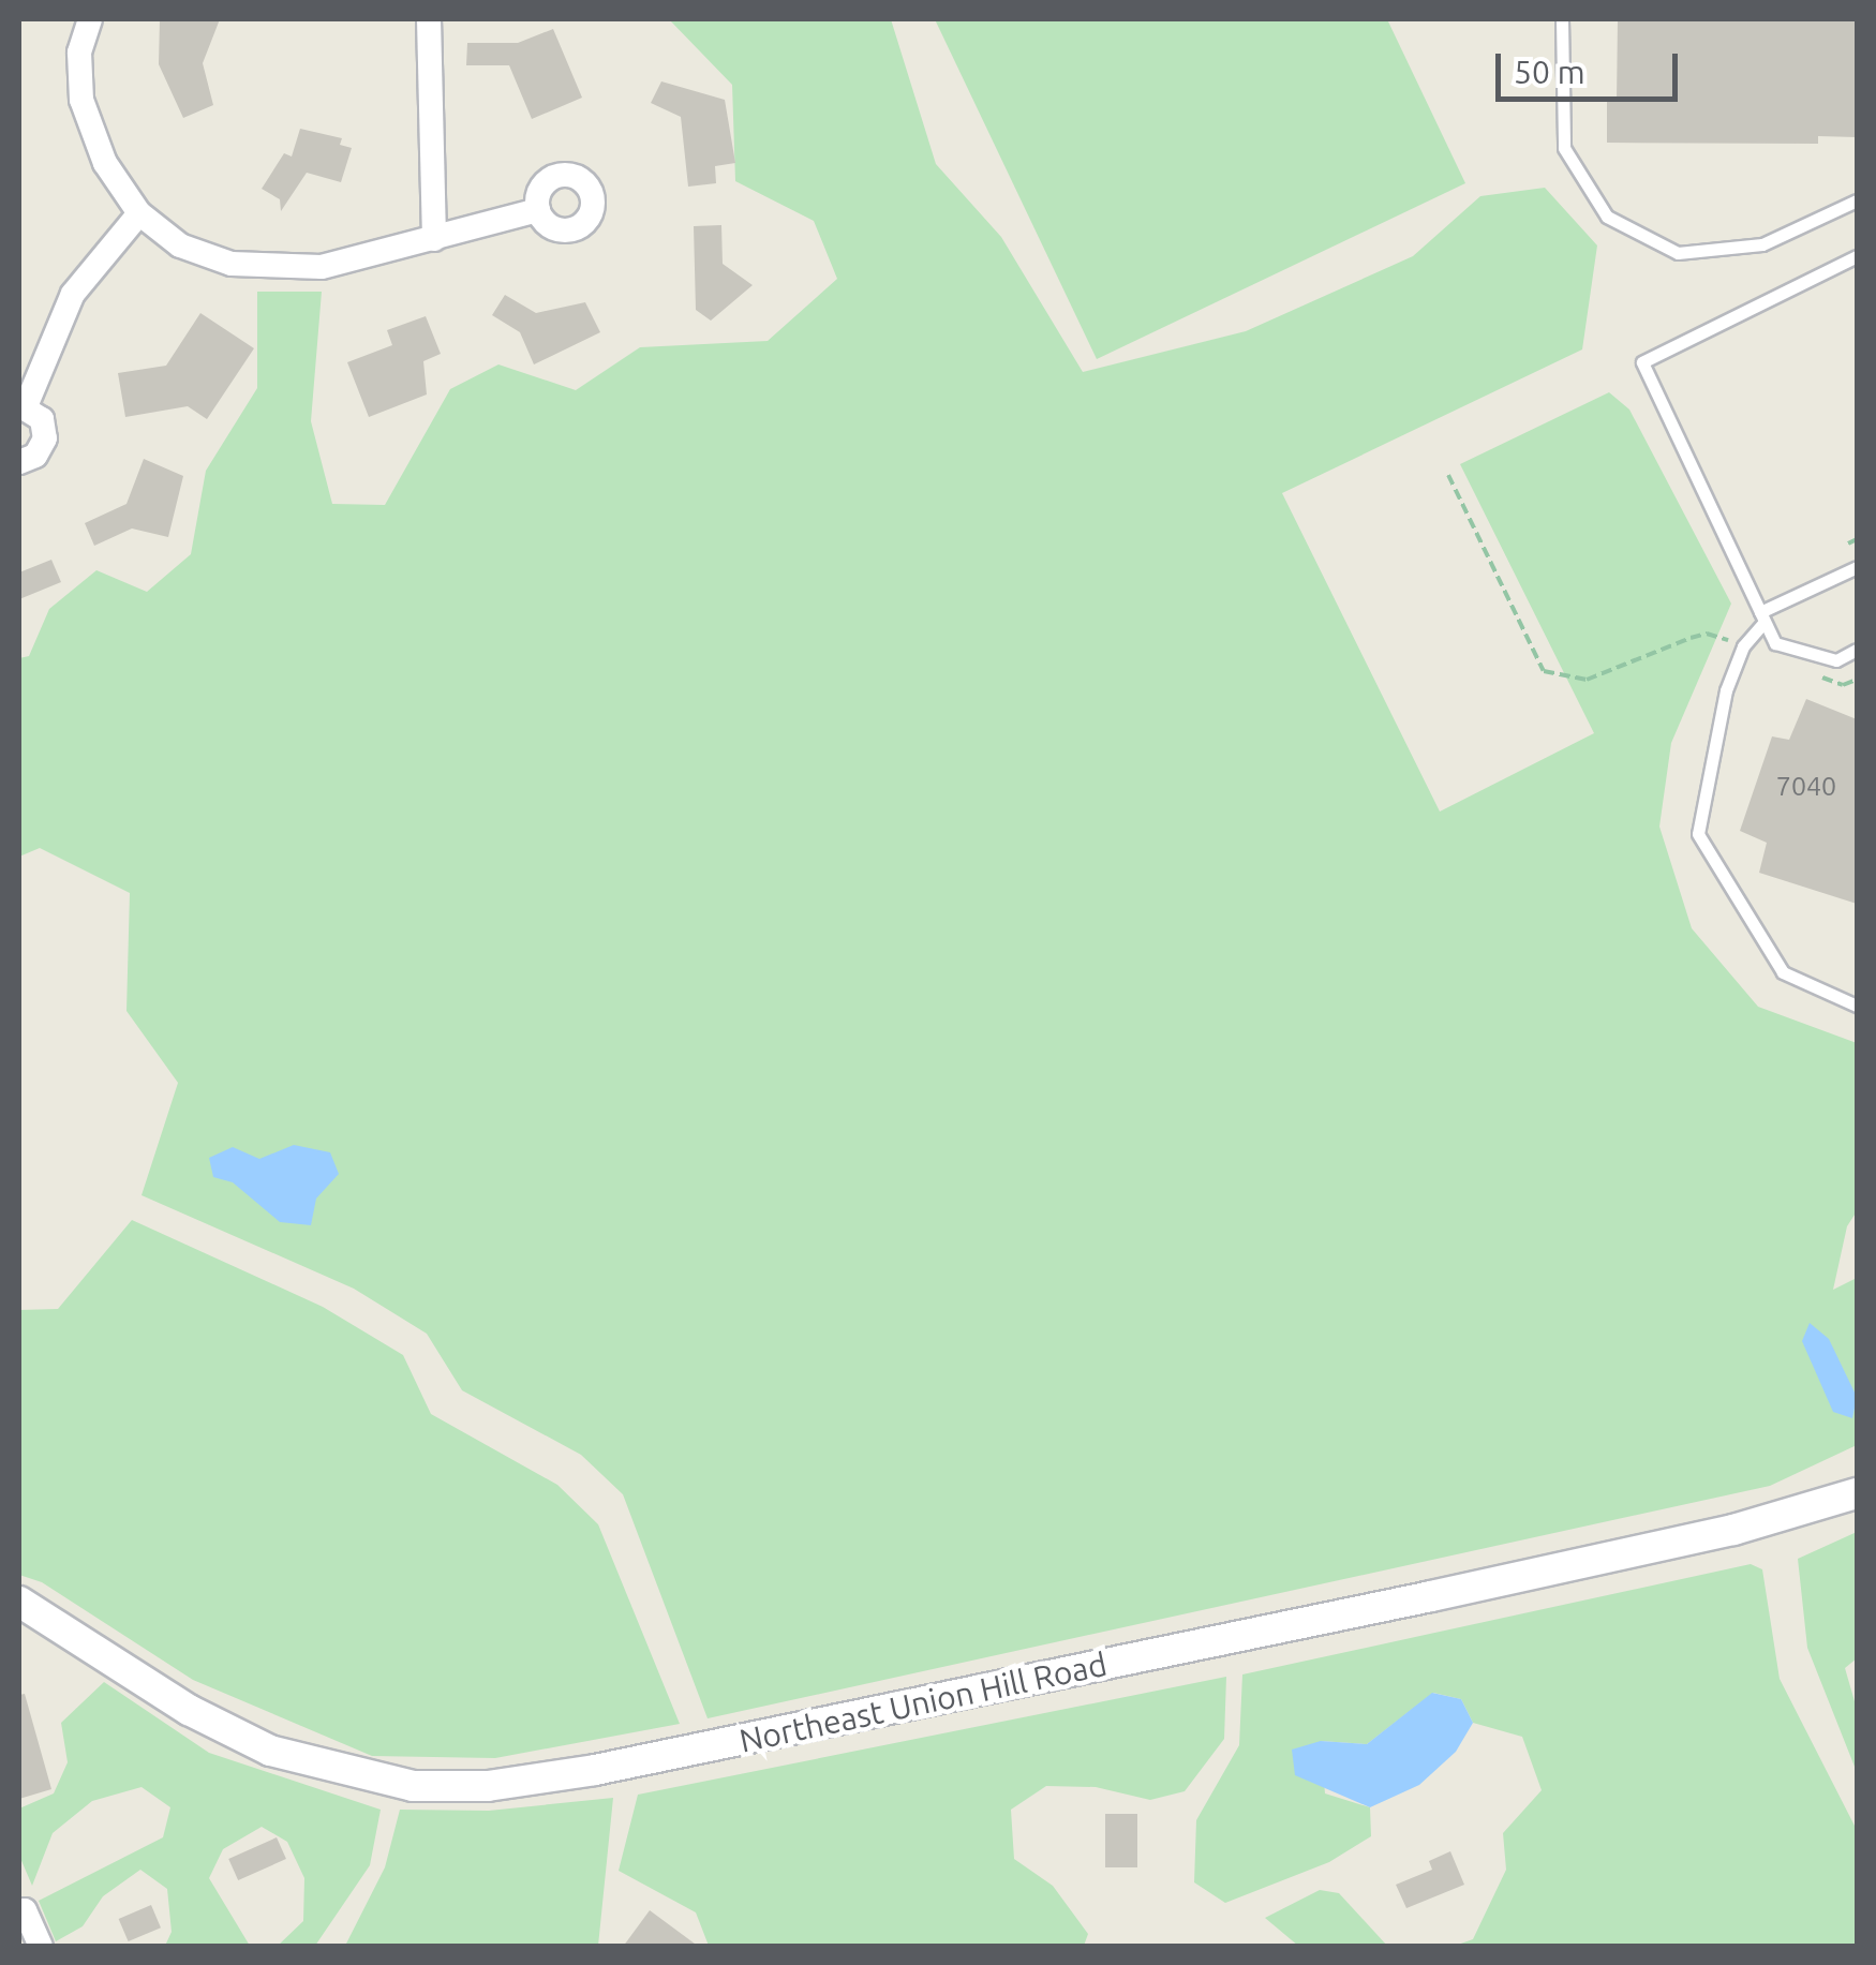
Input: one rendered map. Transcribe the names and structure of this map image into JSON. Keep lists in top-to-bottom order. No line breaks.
{"streets":{"street":["Northeast Union Hill Road"]},"house_numbers":["7040"],"scale_bar":"50 m"}
